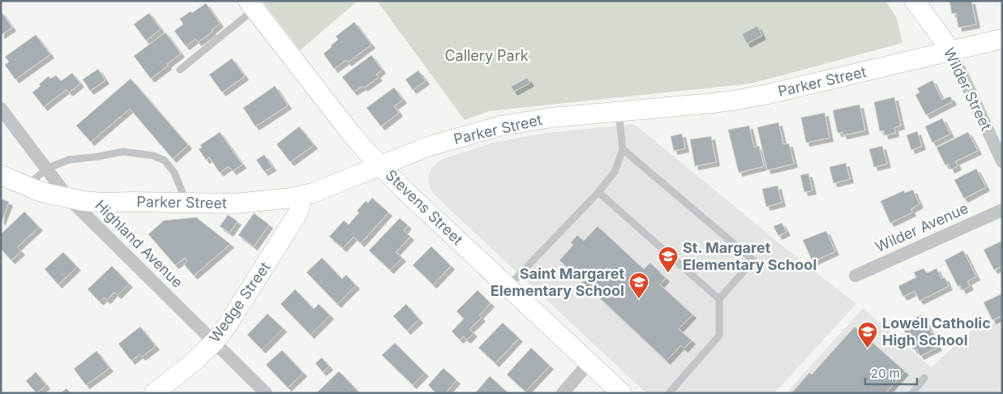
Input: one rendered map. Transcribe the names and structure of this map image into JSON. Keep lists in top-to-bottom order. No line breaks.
{"streets":{"street":["Parker Street","Wilder Street","Stevens Street","Wilder Avenue","Highland Avenue","Wedge Street"]},"crossings":[["Parker Street","Wilder Street"],["Parker Street","Stevens Street"],["Parker Street","Highland Avenue"],["Parker Street","Wedge Street"],["Highland Avenue","Wedge Street"]],"parks":["Callery Park"],"places":{"school or university":["St. Margaret Elementary School","Saint Margaret Elementary School","Lowell Catholic High School"]},"scale_bar":"20 m"}
